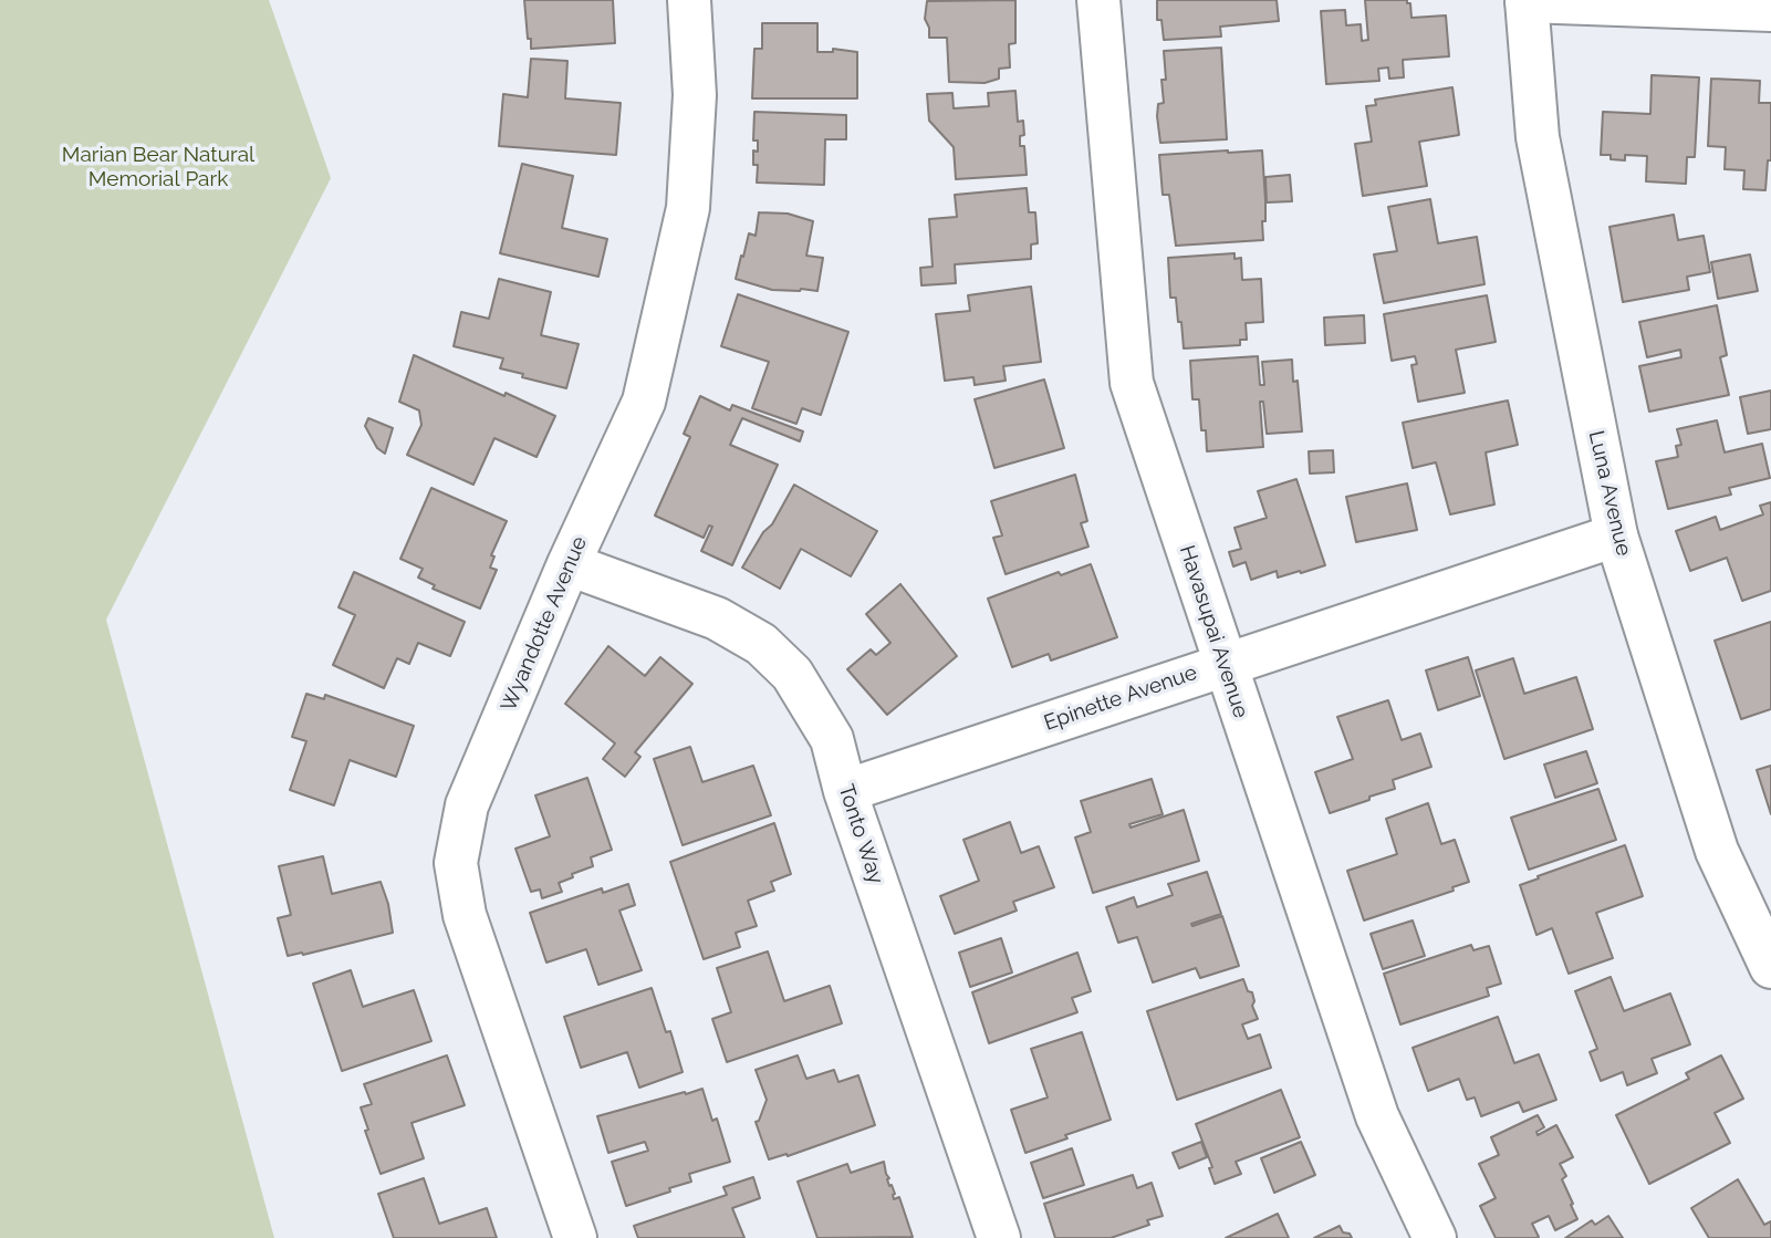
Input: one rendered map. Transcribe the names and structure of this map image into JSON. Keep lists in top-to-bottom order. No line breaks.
{"streets":{"street":["Luna Avenue","Wyandotte Avenue","Havasupai Avenue","Epinette Avenue","Tonto Way"]},"crossings":[["Luna Avenue","Epinette Avenue"],["Wyandotte Avenue","Tonto Way"],["Havasupai Avenue","Epinette Avenue"],["Epinette Avenue","Tonto Way"]],"parks":["Marian Bear Natural Memorial Park"]}
